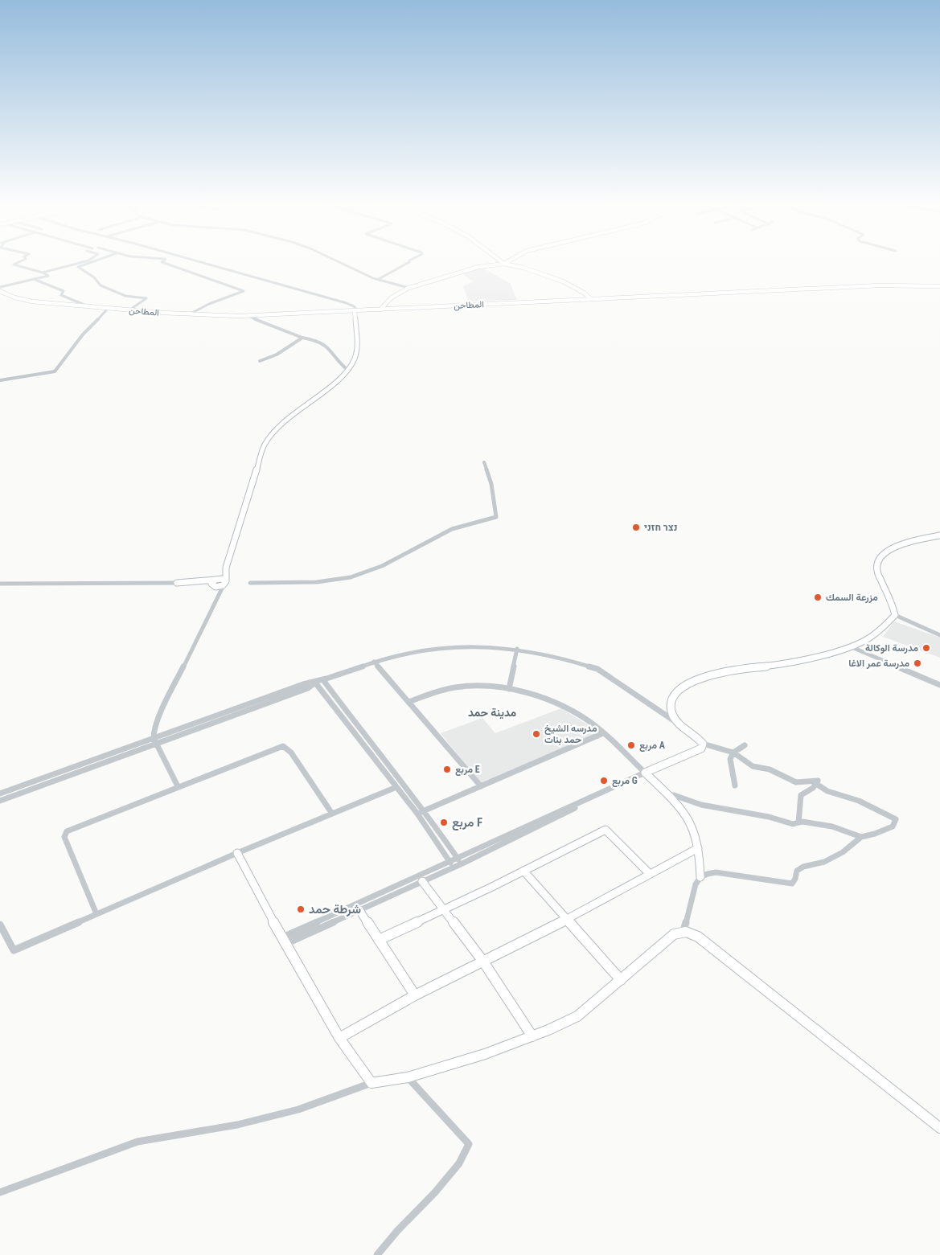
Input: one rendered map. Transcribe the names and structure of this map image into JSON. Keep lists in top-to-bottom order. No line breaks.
{"streets":{"street":["المطاحن"]},"districts":["مدينة حمد"],"places":["נצר חזני","مزرعة السمك","مدرسة الوكالة","مدرسة عمر الاغا","مدرسه الشيخ حمد بنات","مربع A","مربع E","مربع G","مربع F","شرطة حمد"]}
